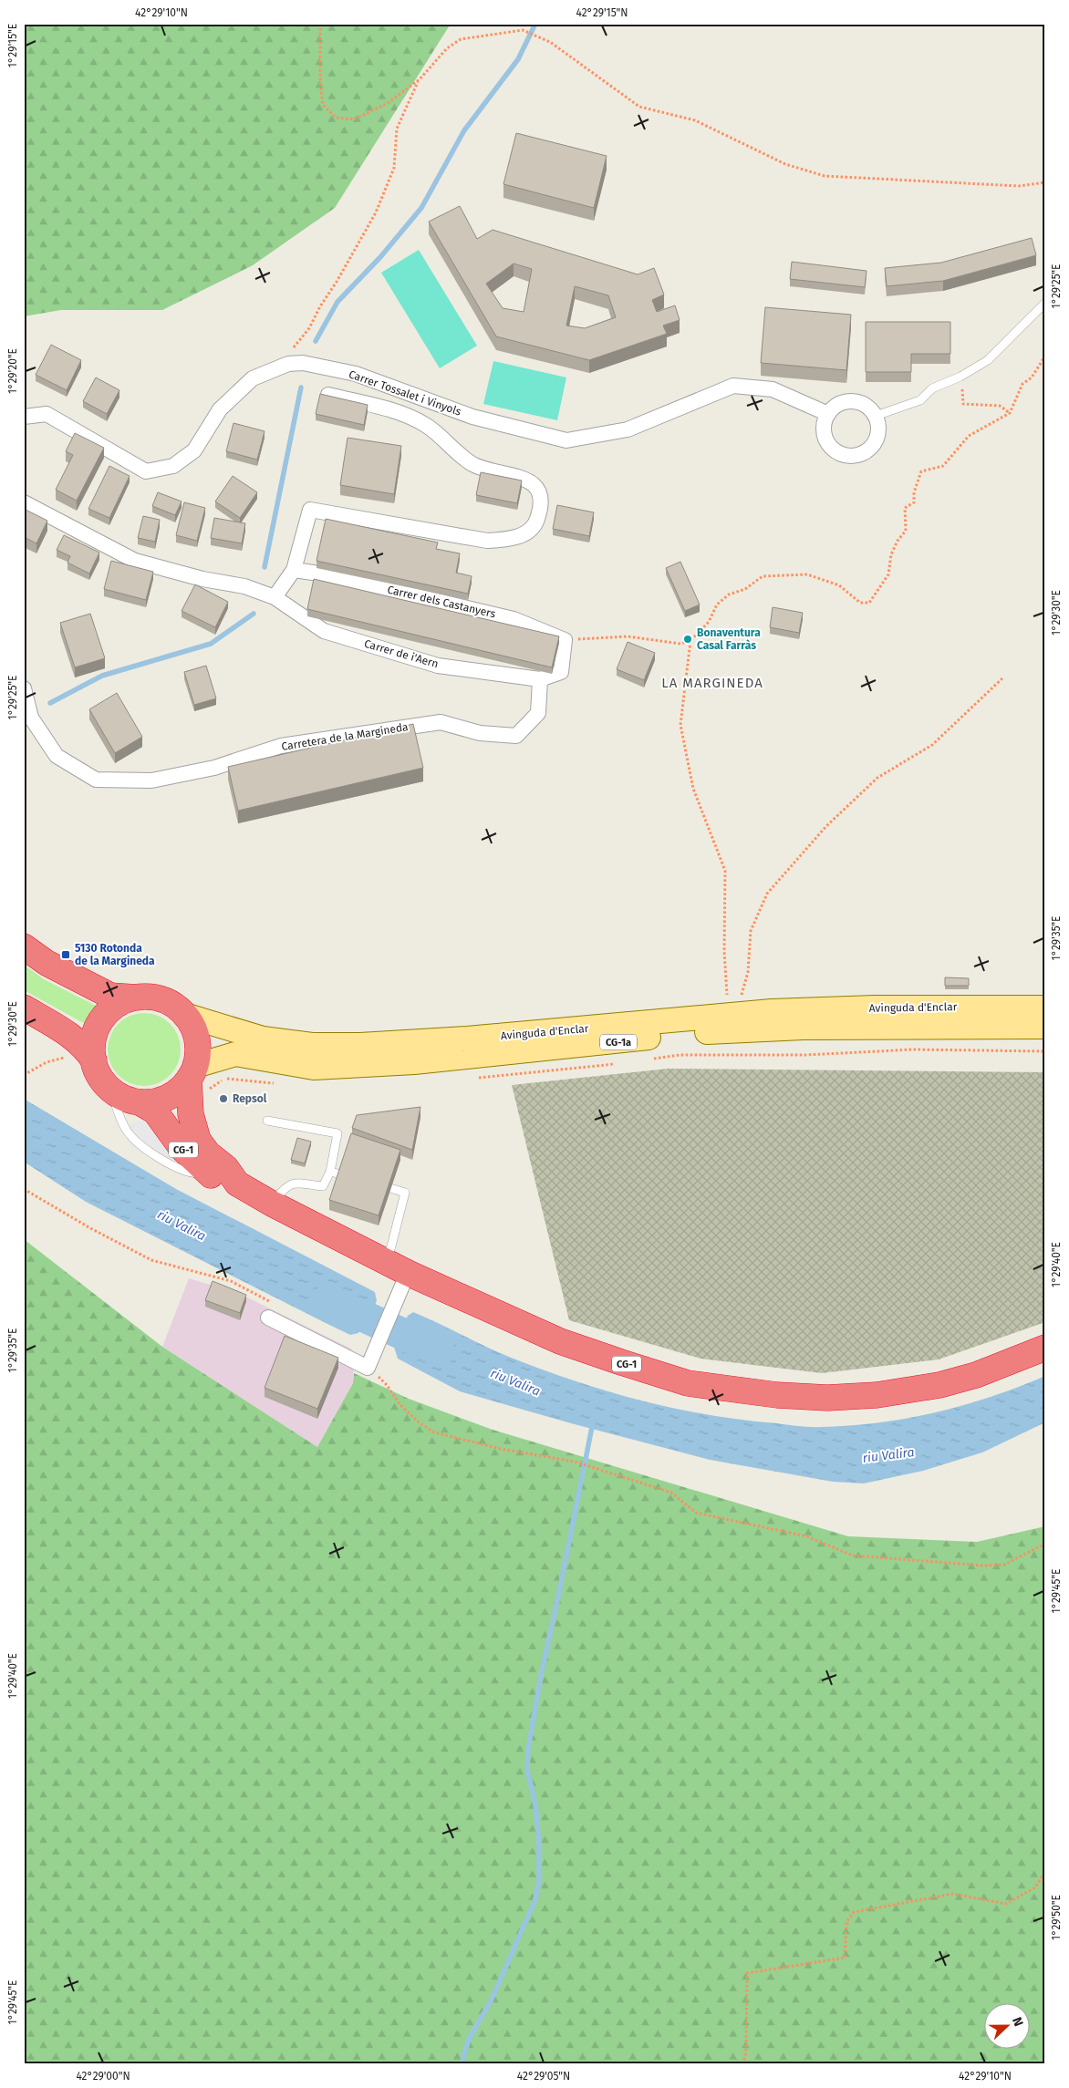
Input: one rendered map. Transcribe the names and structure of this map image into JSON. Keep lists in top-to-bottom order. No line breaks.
{"streets":{"highway":["CG-1"],"main road":["Avinguda d'Enclar","CG-1a"],"street":["Carrer Tossalet i Vinyols","Carrer dels Castanyers","Carrer de i'Aern","Carretera de la Margineda"]},"crossings":[["Carrer de i'Aern","Carretera de la Margineda"],["Avinguda d'Enclar","CG-1"]],"districts":["LA MARGINEDA"],"water":["riu Valira"],"places":{"other":["Bonaventura Casal Farràs","Repsol"],"transit":["5130 Rotonda de la Margineda"]},"north":"right","coordinates":["42°29'10\"N","42°29'15\"N","1°29'15\"E","1°29'25\"E","1°29'20\"E","1°29'30\"E","1°29'35\"E","1°29'40\"E","1°29'45\"E","1°29'50\"E","42°29'00\"N","42°29'05\"N"]}
